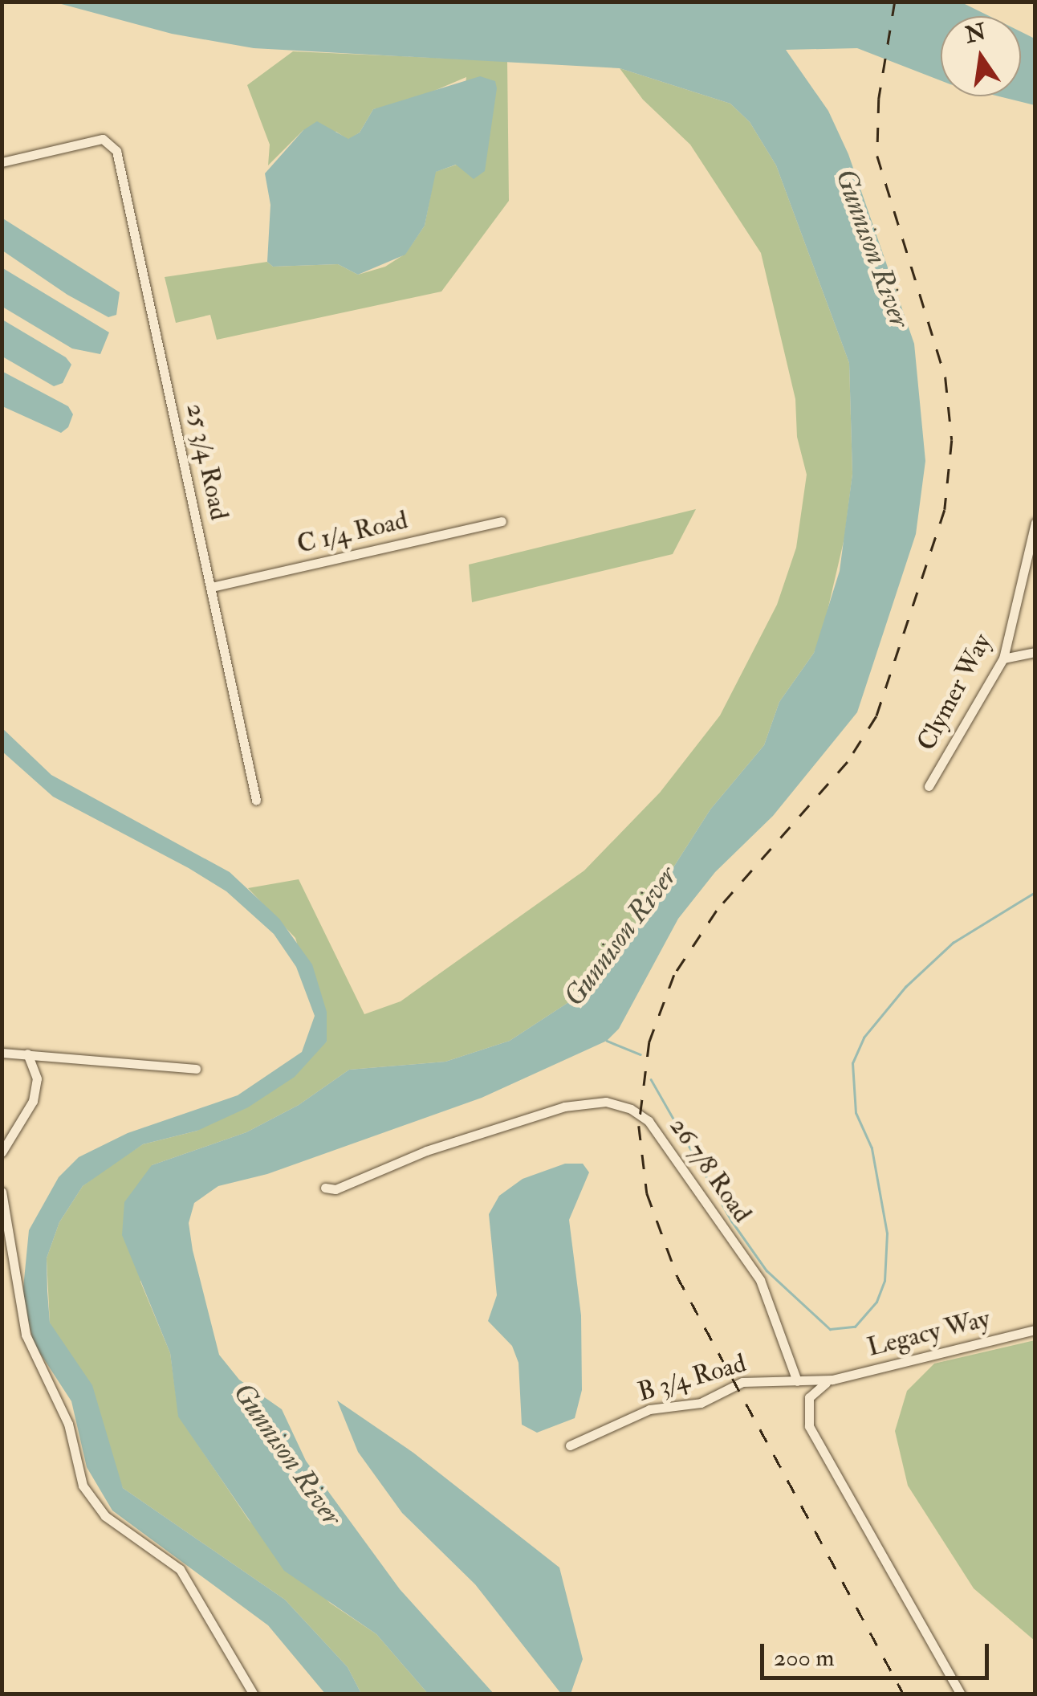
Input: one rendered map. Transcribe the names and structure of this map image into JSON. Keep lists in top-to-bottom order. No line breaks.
{"streets":{"street":["25 3/4 Road","C 1/4 Road","Clymer Way","26 7/8 Road","Legacy Way","B 3/4 Road"]},"crossings":[["25 3/4 Road","C 1/4 Road"],["26 7/8 Road","B 3/4 Road"],["Legacy Way","B 3/4 Road"]],"water":["Gunnison River"],"scale_bar":"200 m","north":"top"}
